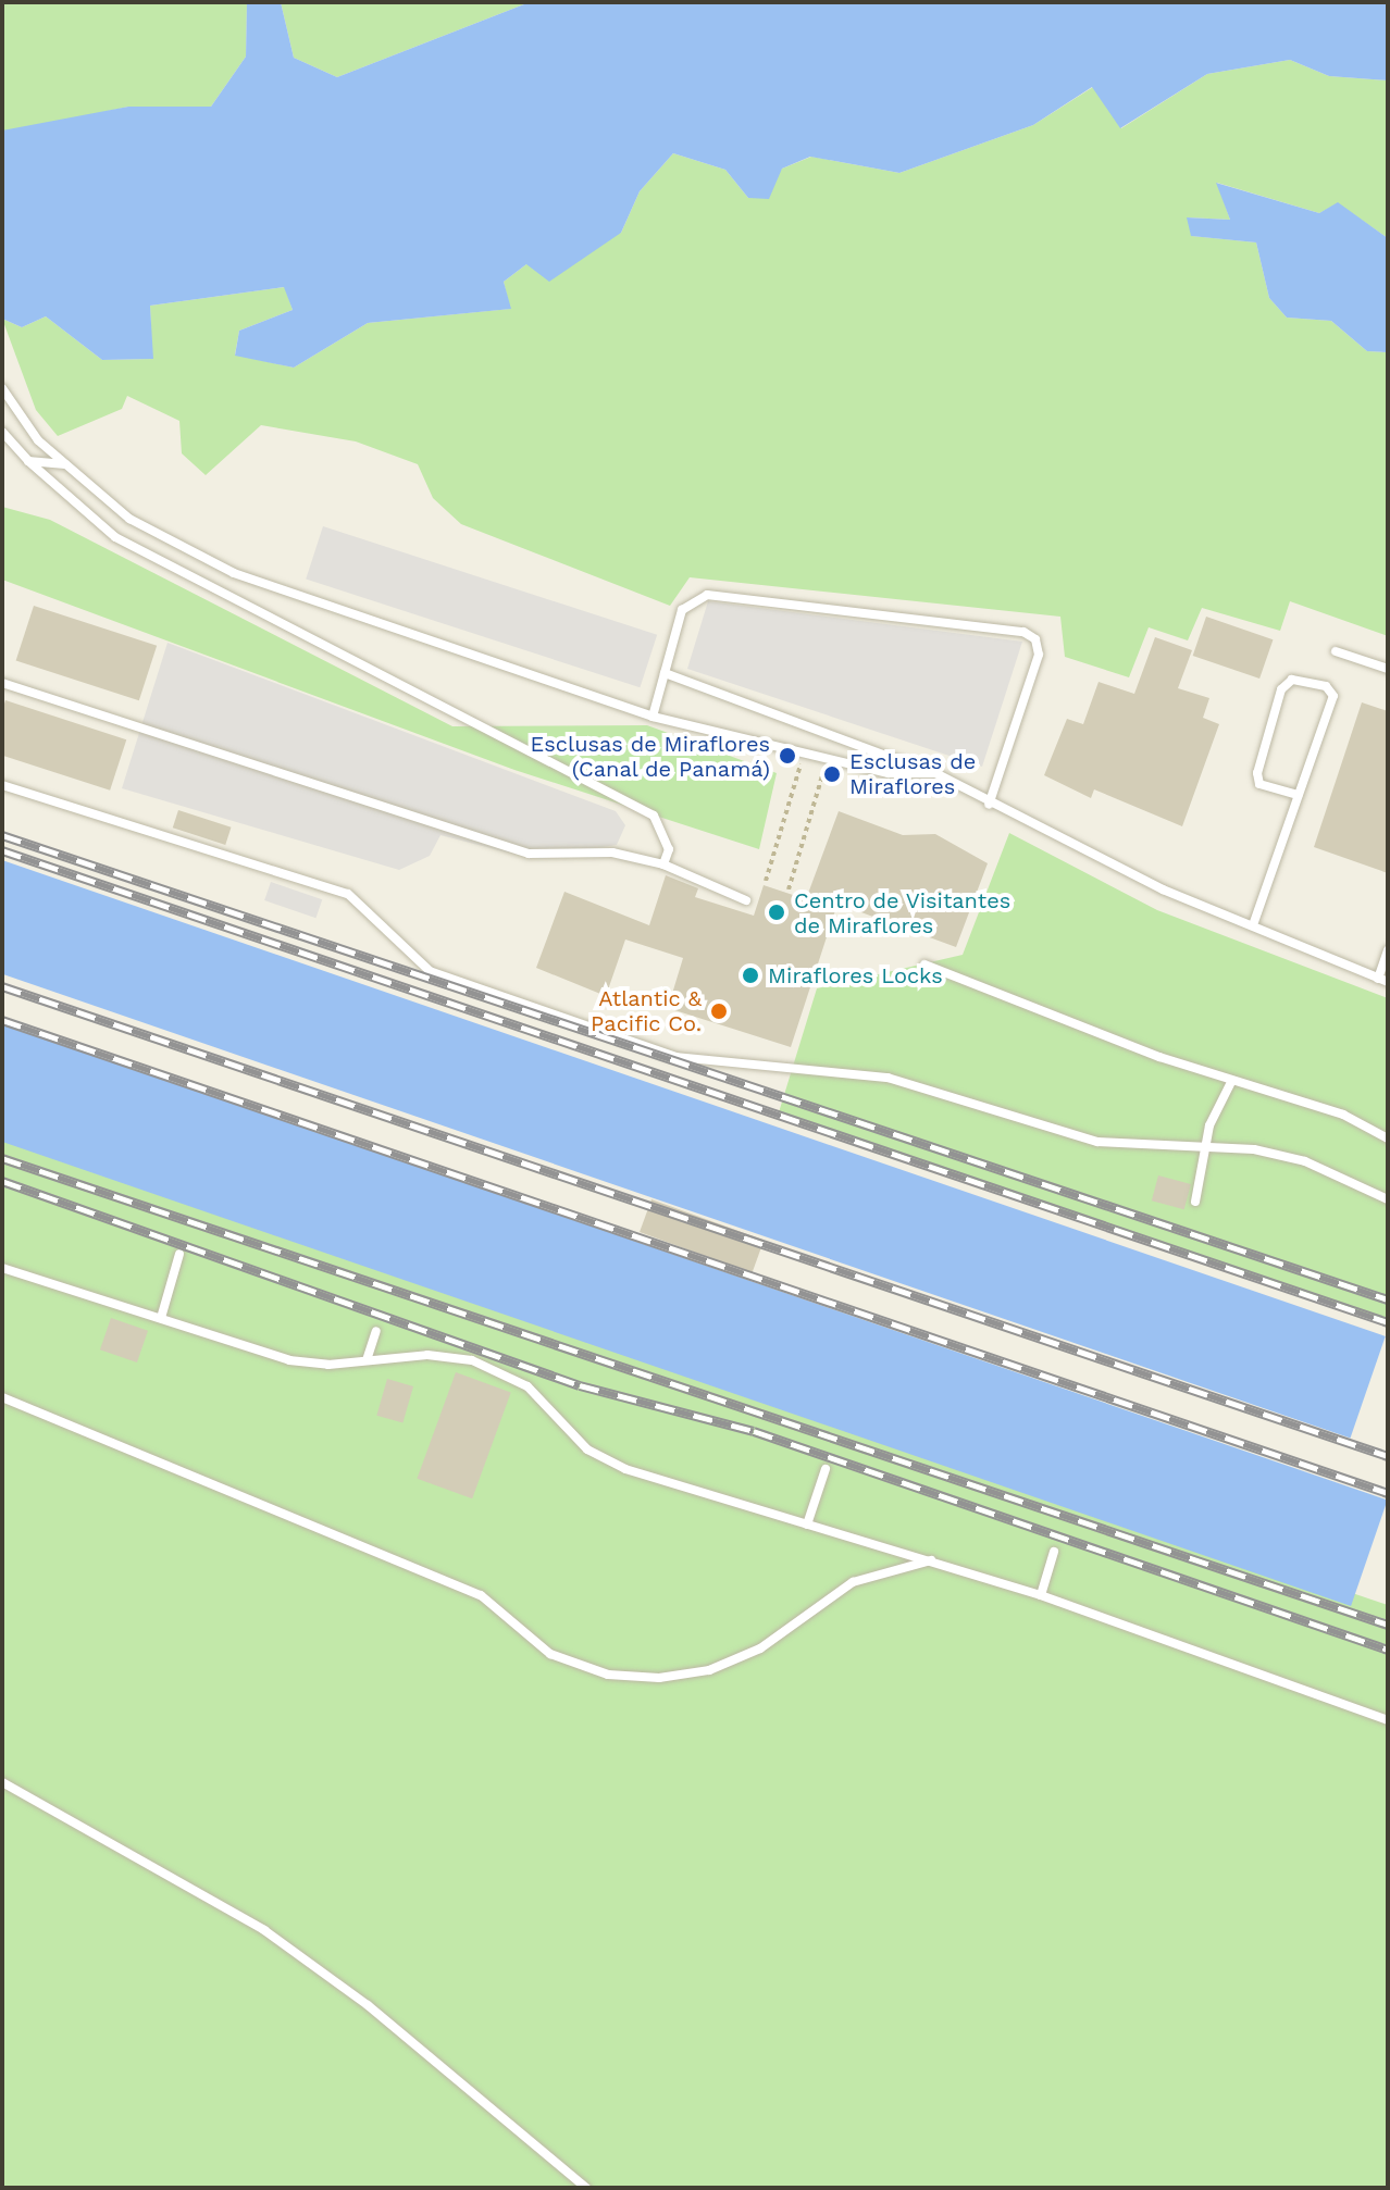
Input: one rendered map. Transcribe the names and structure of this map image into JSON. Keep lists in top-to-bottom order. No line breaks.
{"places":["Esclusas de Miraflores (Canal de Panamá)","Esclusas de Miraflores","Centro de Visitantes de Miraflores","Miraflores Locks","Atlantic & Pacific Co."]}
